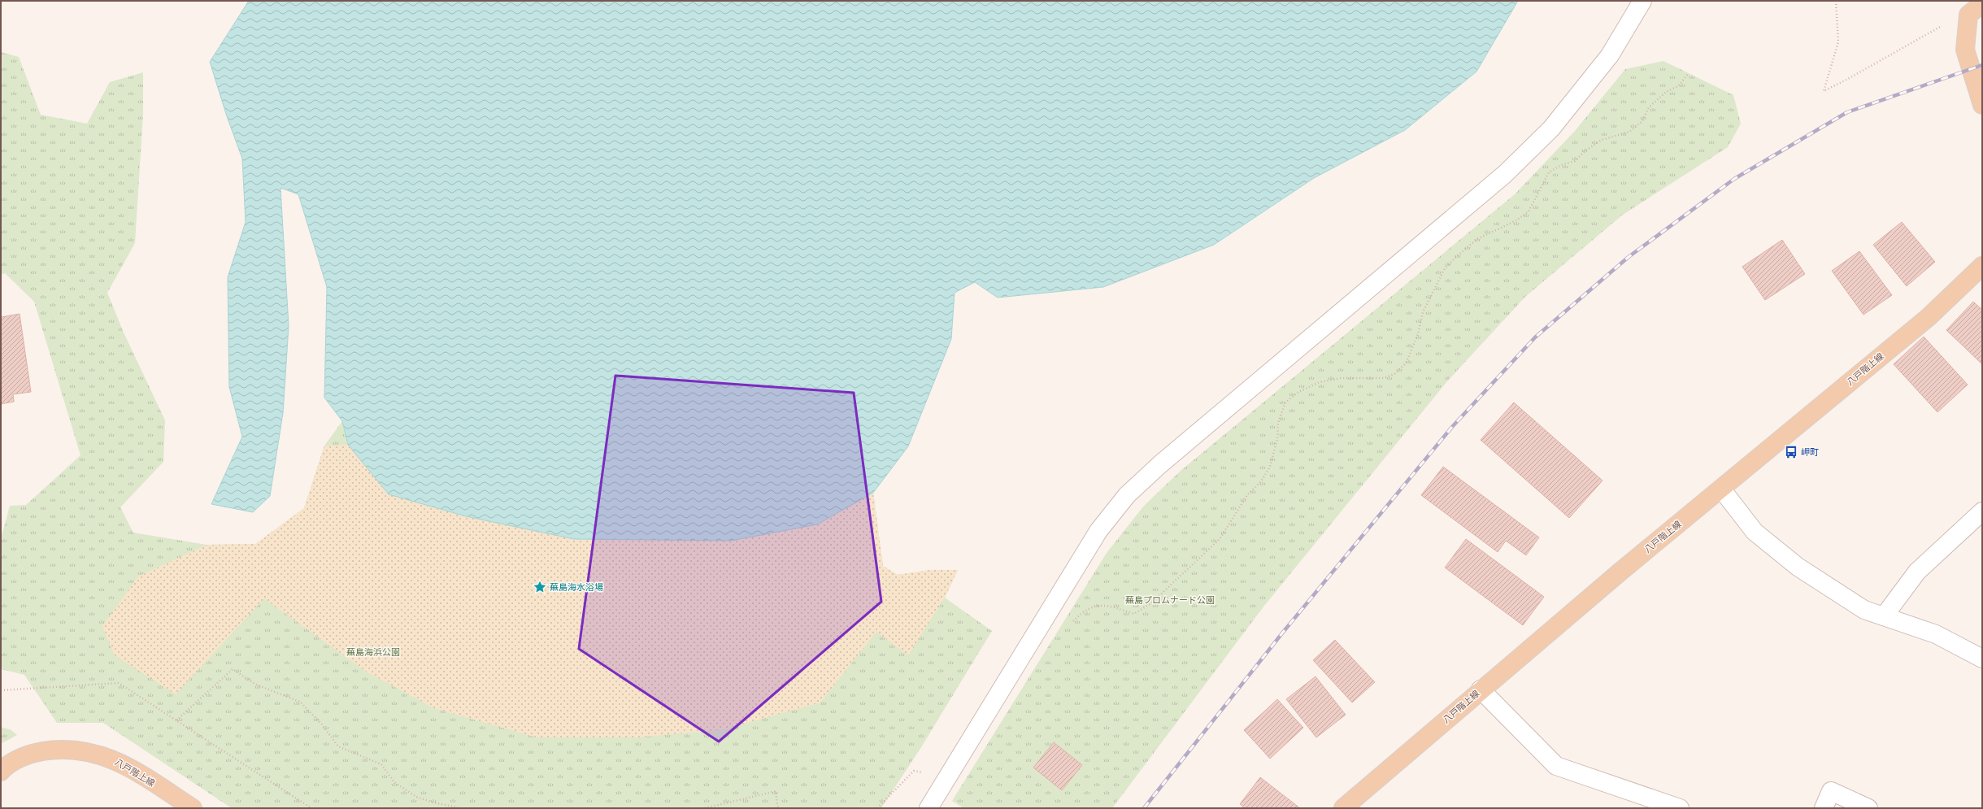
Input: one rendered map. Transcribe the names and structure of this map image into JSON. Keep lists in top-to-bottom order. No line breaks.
{"streets":{"main road":["八戸階上線"]},"parks":["蕪島プロムナード公園","蕪島海浜公園"],"places":{"bus stop":["岬町"],"place":["蕪島海水浴場"]}}
